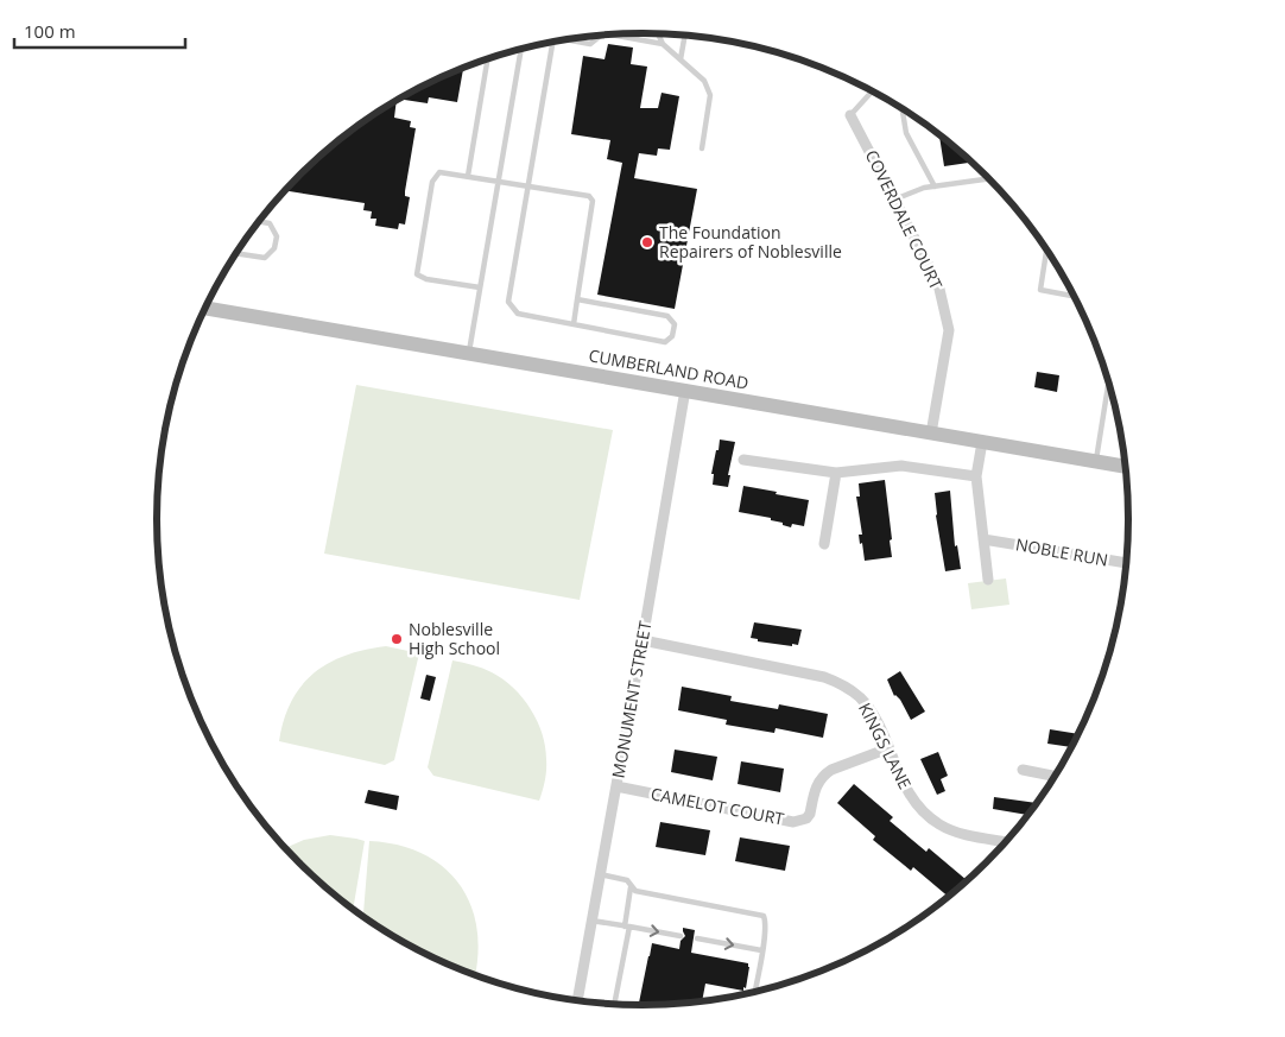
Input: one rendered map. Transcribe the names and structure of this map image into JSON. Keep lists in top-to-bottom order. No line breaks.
{"streets":{"street":["COVERDALE COURT","CUMBERLAND ROAD","NOBLE RUN","MONUMENT STREET","KINGS LANE","CAMELOT COURT"]},"crossings":[["COVERDALE COURT","CUMBERLAND ROAD"],["CUMBERLAND ROAD","MONUMENT STREET"],["MONUMENT STREET","KINGS LANE"],["MONUMENT STREET","CAMELOT COURT"],["KINGS LANE","CAMELOT COURT"]],"places":["The Foundation Repairers of Noblesville","Noblesville High School"],"scale_bar":"100 m"}
